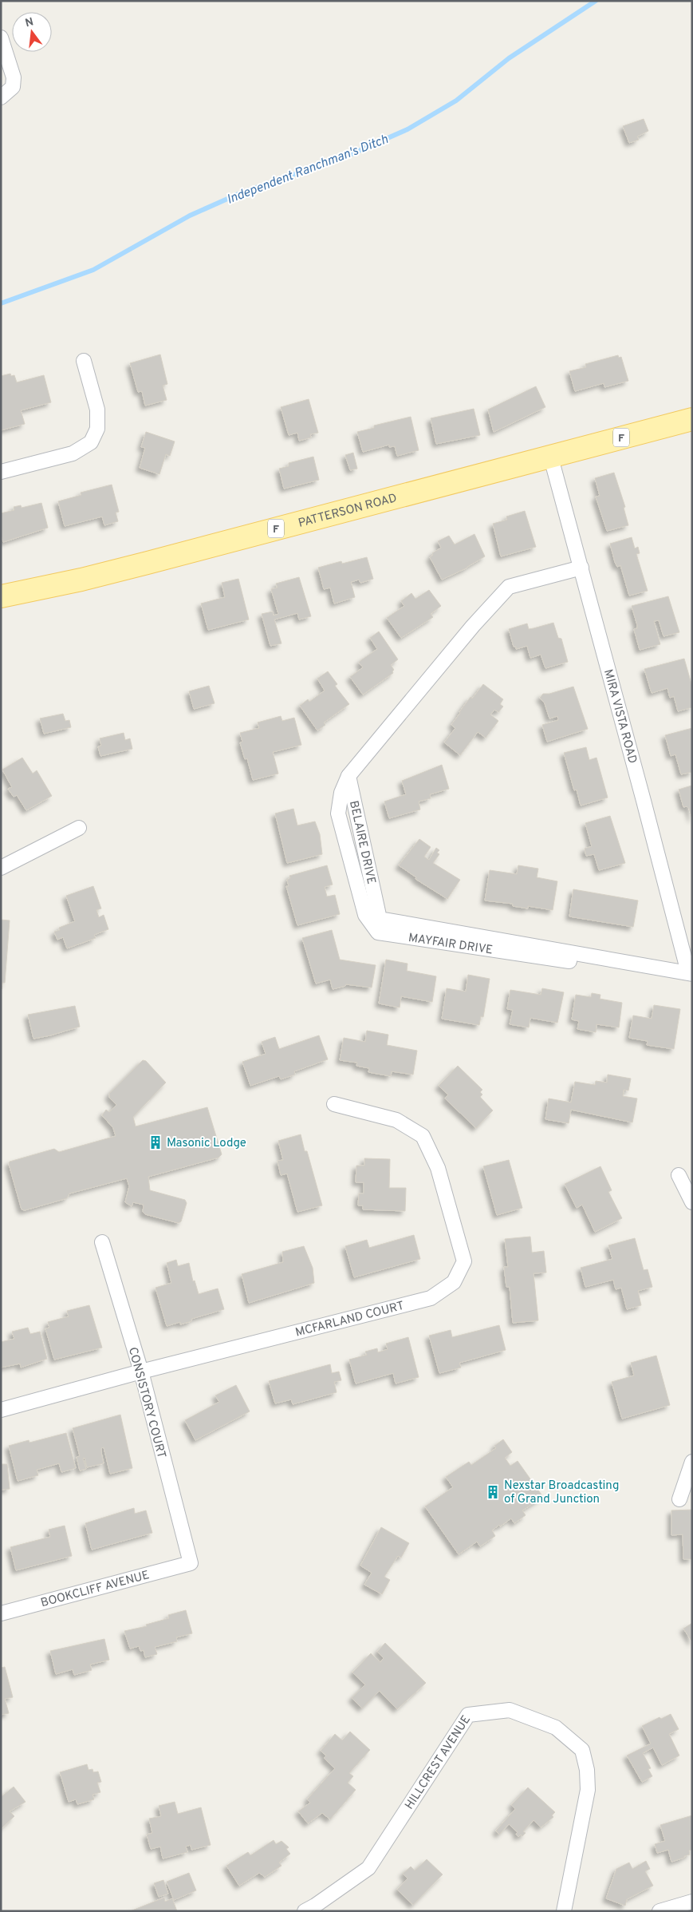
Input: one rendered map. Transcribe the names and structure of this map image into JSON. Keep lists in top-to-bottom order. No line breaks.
{"streets":{"main road":["F","PATTERSON ROAD"],"street":["MIRA VISTA ROAD","BELAIRE DRIVE","MCFARLAND COURT","CONSISTORY COURT","BOOKCLIFF AVENUE","HILLCREST AVENUE"]},"crossings":[["PATTERSON ROAD","MIRA VISTA ROAD"],["MIRA VISTA ROAD","BELAIRE DRIVE"],["MCFARLAND COURT","CONSISTORY COURT"],["CONSISTORY COURT","BOOKCLIFF AVENUE"]],"water":["Independent Ranchman's Ditch"],"places":{"building":["Masonic Lodge","Nexstar Broadcasting of Grand Junction"]},"north":"top"}
